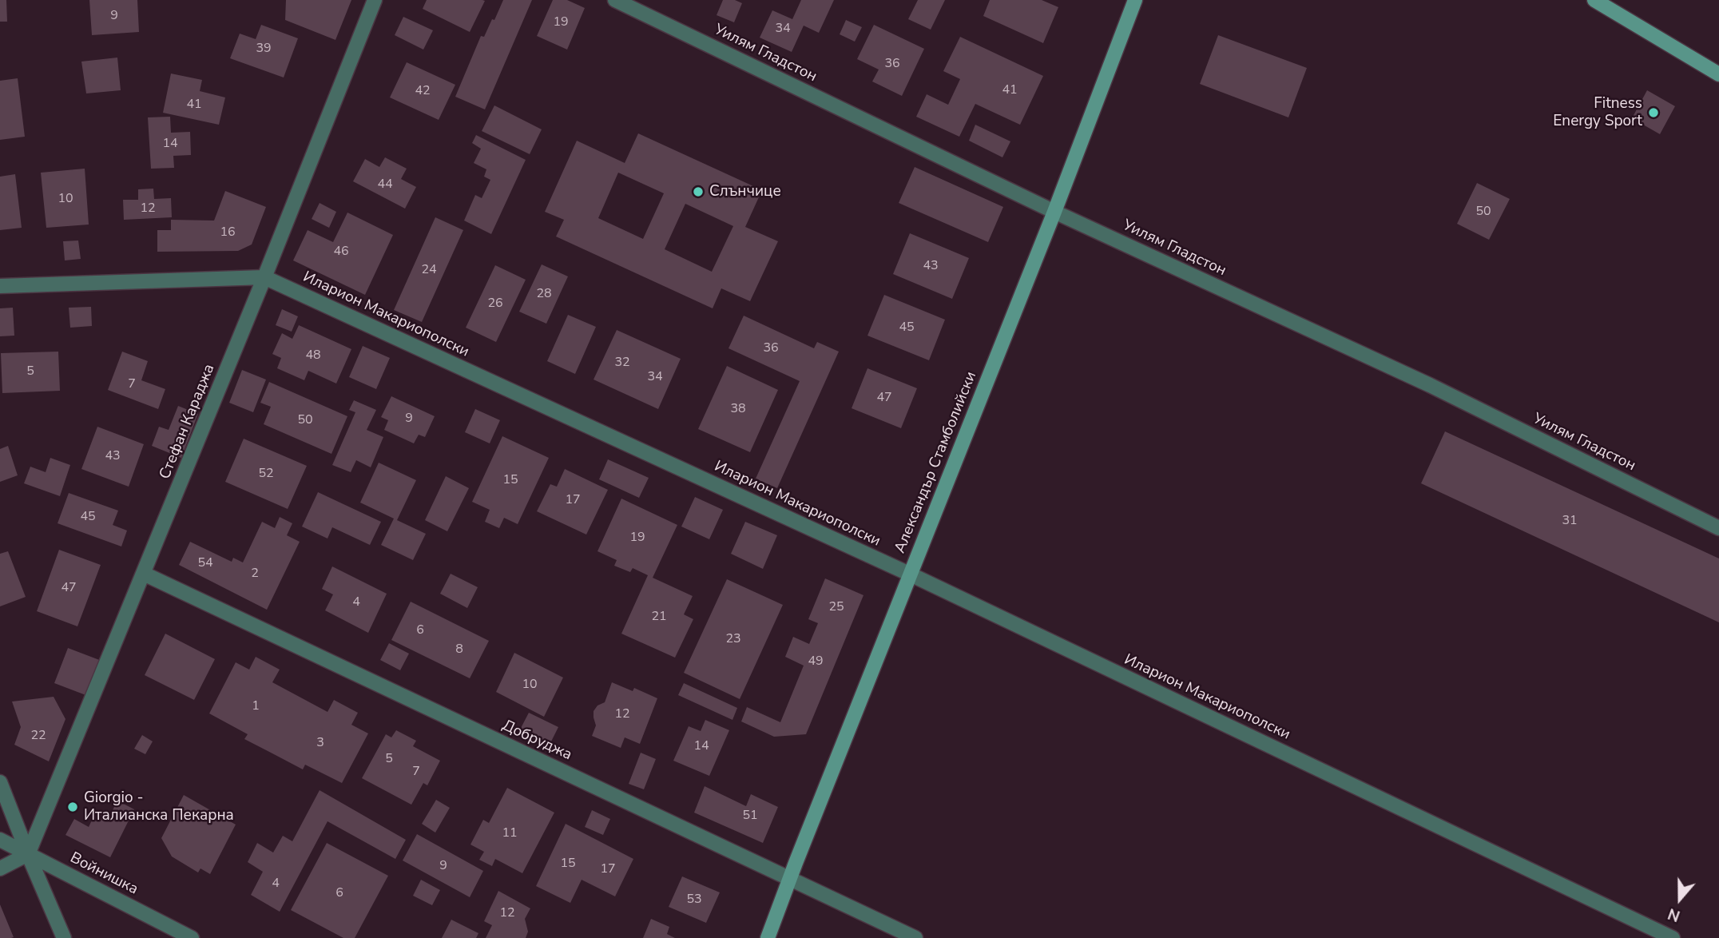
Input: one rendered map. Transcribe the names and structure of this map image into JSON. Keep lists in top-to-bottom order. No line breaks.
{"streets":{"main road":["Александър Стамболийски"],"street":["Уилям Гладстон","Иларион Макариополски","Стефан Караджа","Добруджа","Войнишка"]},"crossings":[["Уилям Гладстон","Александър Стамболийски"],["Иларион Макариополски","Стефан Караджа"],["Иларион Макариополски","Александър Стамболийски"],["Стефан Караджа","Добруджа"],["Стефан Караджа","Войнишка"],["Александър Стамболийски","Добруджа"]],"places":["Fitness Energy Sport","Слънчице","Giorgio - Италианска Пекарна"],"house_numbers":["9","19","34","39","36","41","42","41","14","44","10","12","50","16","46","43","24","28","26","45","36","48","32","5","34","7","47","38","9","50","43","52","15","17","45","31","19","54","2","47","4","25","21","6","23","8","49","10","1","12","22","3","14","5","7","51","11","15","9","17","4","6","53","12"],"north":"bottom"}
